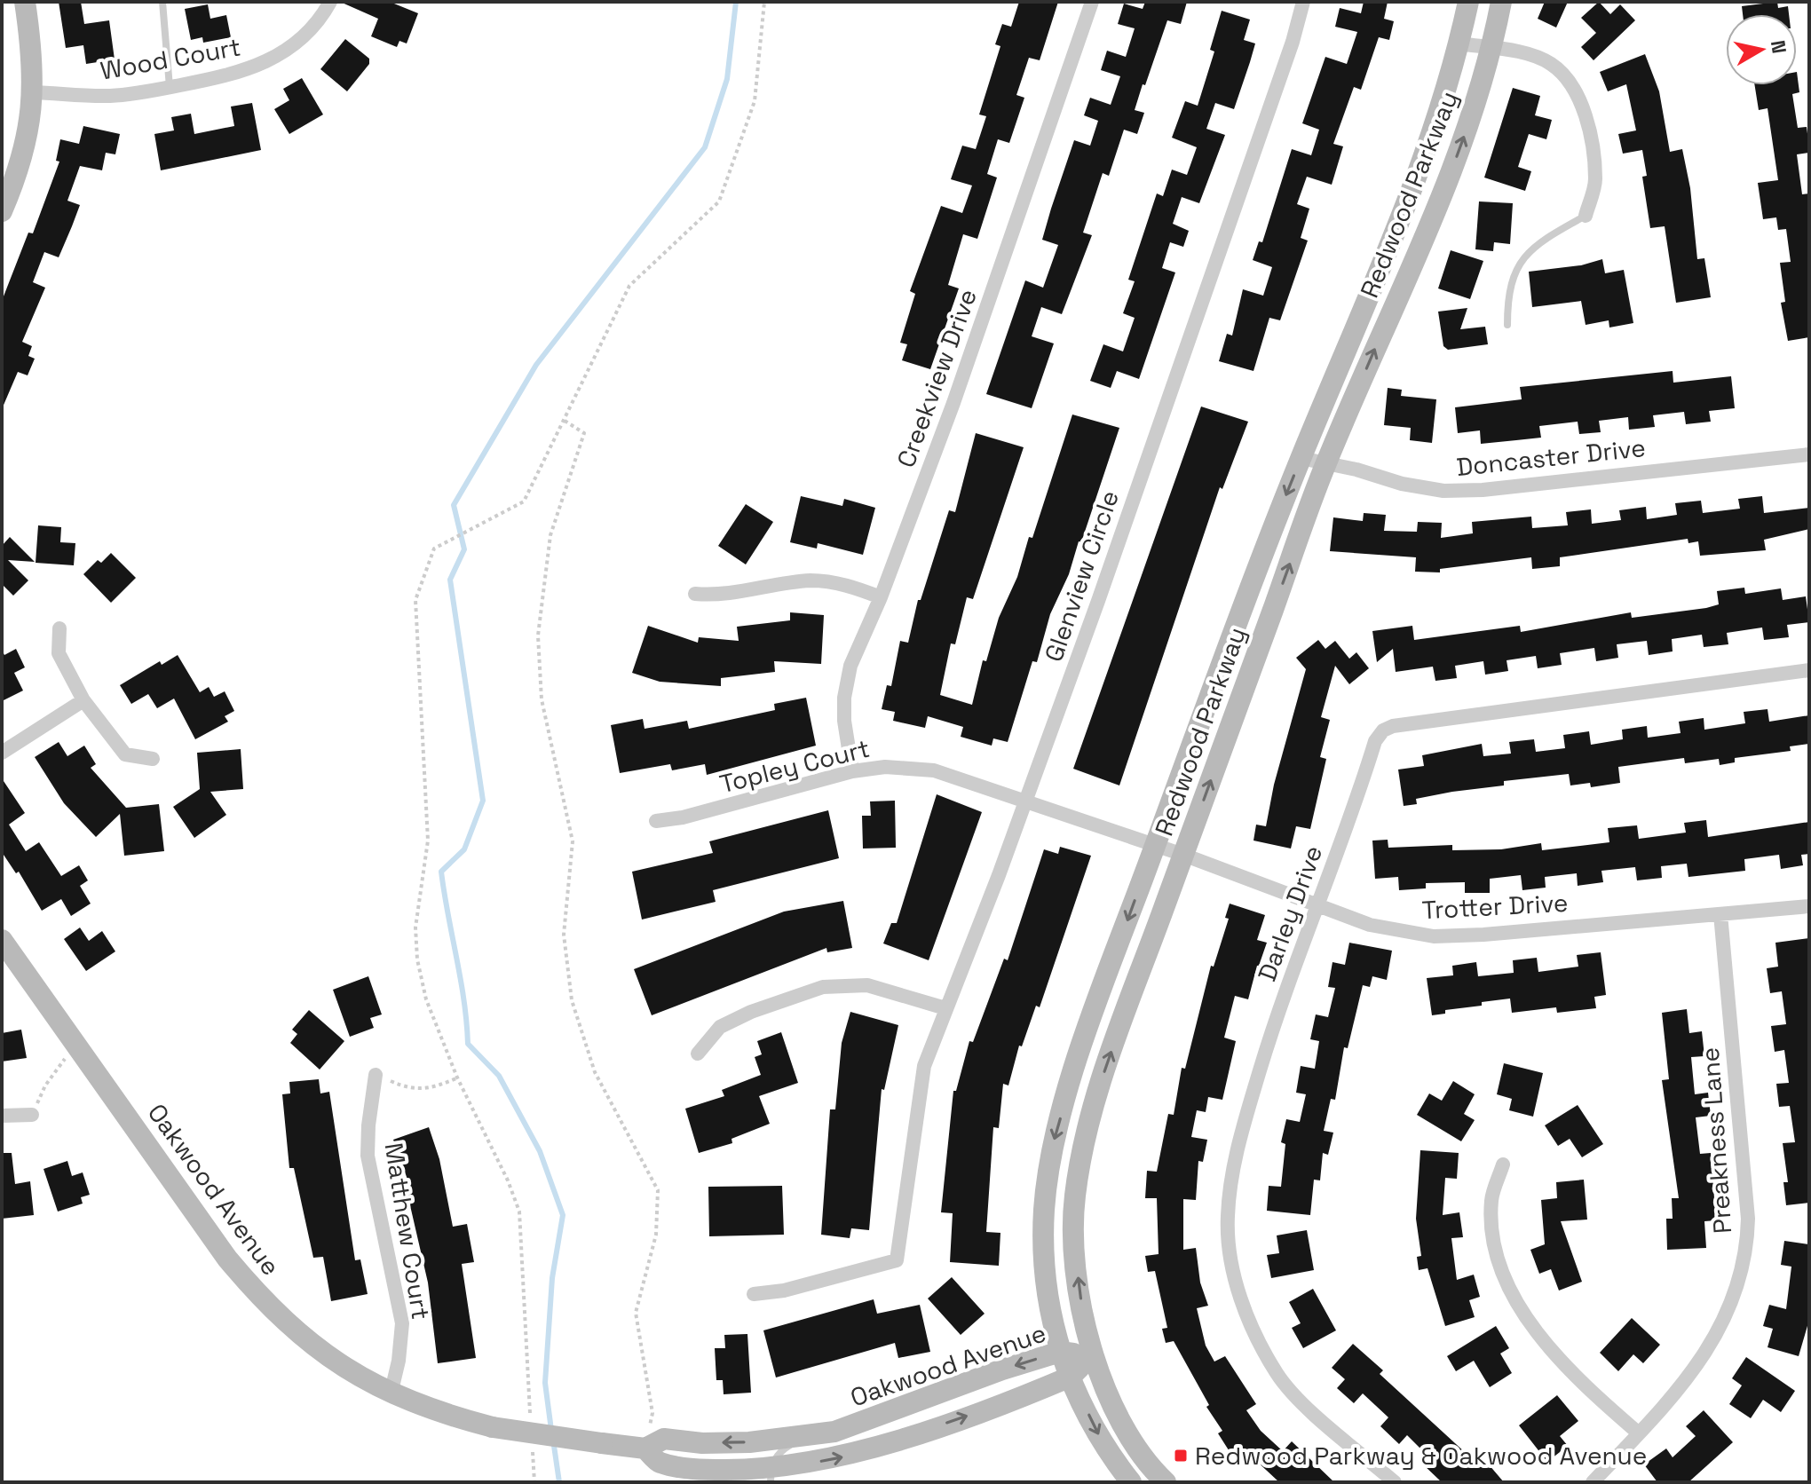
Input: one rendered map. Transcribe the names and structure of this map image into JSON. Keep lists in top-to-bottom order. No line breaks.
{"streets":{"main road":["Redwood Parkway","Oakwood Avenue"],"street":["Wood Court","Creekview Drive","Doncaster Drive","Glenview Circle","Topley Court","Trotter Drive","Darley Drive","Preakness Lane","Matthew Court"]},"crossings":[["Redwood Parkway","Doncaster Drive"],["Redwood Parkway","Topley Court"],["Redwood Parkway","Trotter Drive"],["Redwood Parkway","Oakwood Avenue"],["Creekview Drive","Topley Court"],["Glenview Circle","Topley Court"],["Topley Court","Trotter Drive"],["Trotter Drive","Darley Drive"],["Trotter Drive","Preakness Lane"],["Oakwood Avenue","Matthew Court"]],"places":{"transit":["Redwood Parkway & Oakwood Avenue"]},"north":"right"}
